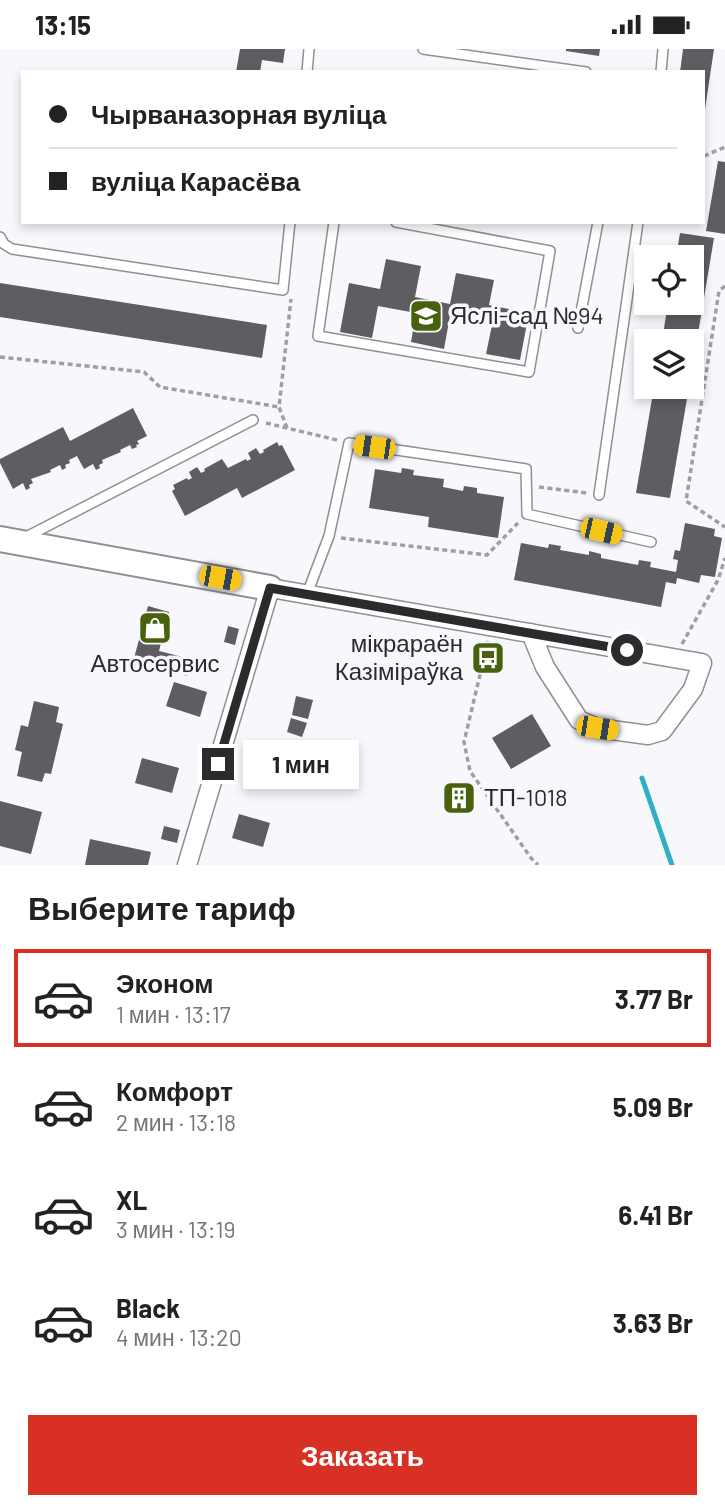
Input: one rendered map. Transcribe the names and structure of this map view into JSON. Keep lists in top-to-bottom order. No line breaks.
{"places":{"school or university":["Яслі-сад №94"],"shop":["Автосервис"],"bus stop":["мікрараён Казіміраўка"],"building":["ТП-1018"]},"page":{"status":"13:15","banner":["Чырваназорная вуліца","вуліца Карасёва"],"bubble":"1 мин","heading":"Выберите тариф","list":[{"name":"Эконом","note":"1 мин · 13:17","value":"3.77 Br"},{"name":"Комфорт","note":"2 мин · 13:18","value":"5.09 Br"},{"name":"XL","note":"3 мин · 13:19","value":"6.41 Br"},{"name":"Black","note":"4 мин · 13:20","value":"3.63 Br"}],"buttons":"Заказать"}}
